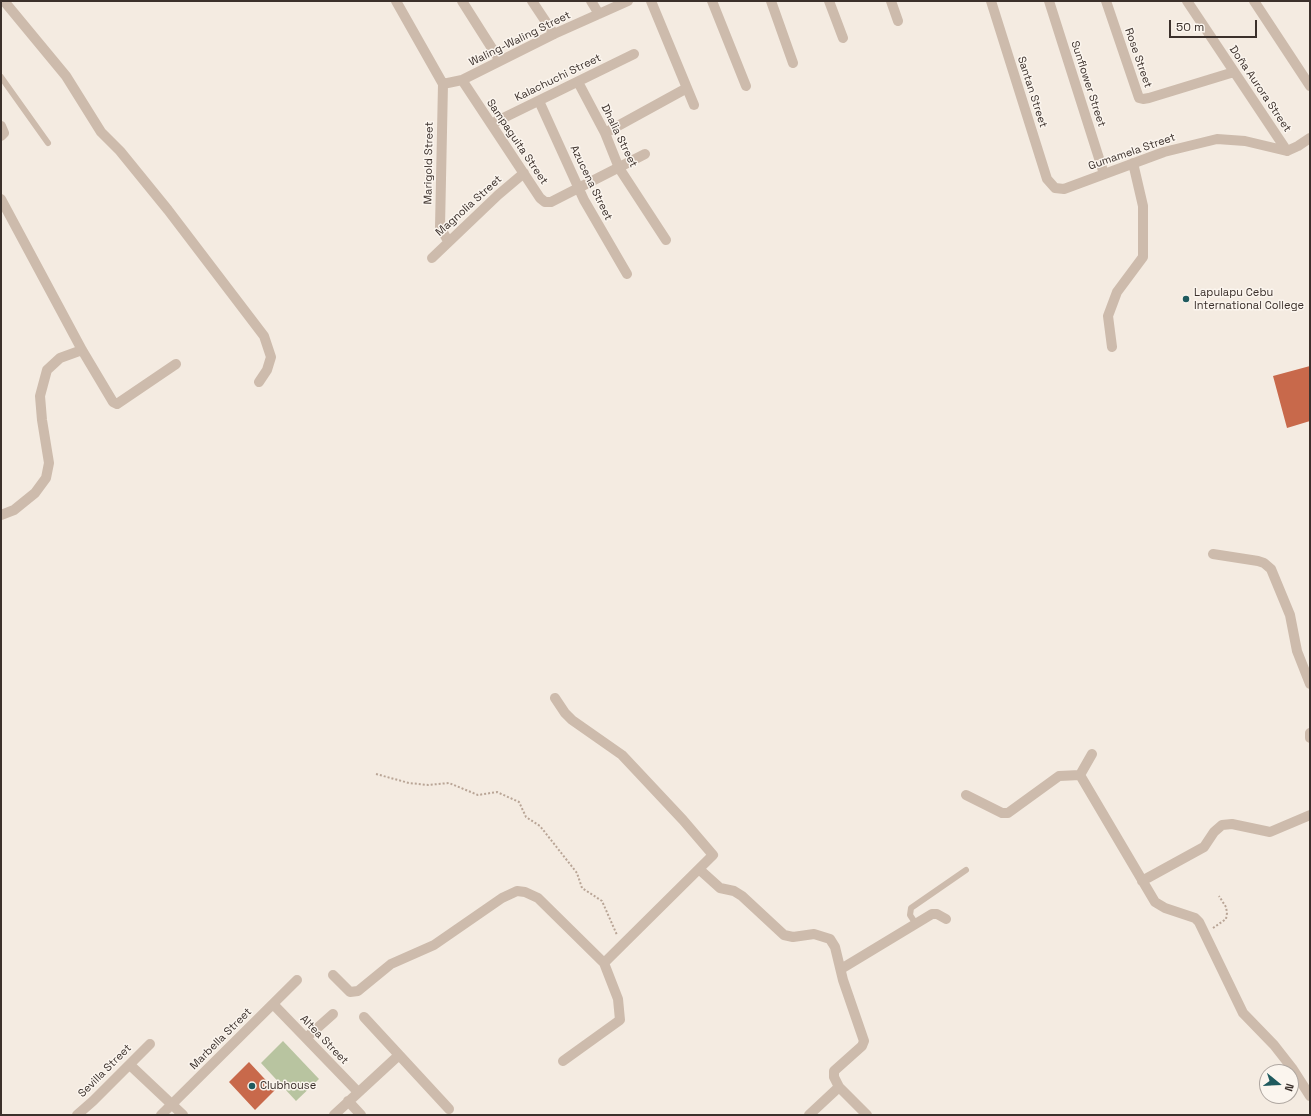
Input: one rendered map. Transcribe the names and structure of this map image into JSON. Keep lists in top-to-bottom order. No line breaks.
{"streets":{"street":["Waling-Waling Street","Rose Street","Kalachuchi Street","Sunflower Street","Doña Aurora Street","Santan Street","Dhalia Street","Sampaguita Street","Gumamela Street","Marigold Street","Azucena Street","Magnolia Street","Marbella Street","Altea Street","Sevilla Street"]},"crossings":[["Waling-Waling Street","Sampaguita Street"],["Waling-Waling Street","Marigold Street"],["Rose Street","Doña Aurora Street"],["Kalachuchi Street","Dhalia Street"],["Kalachuchi Street","Sampaguita Street"],["Kalachuchi Street","Azucena Street"],["Sunflower Street","Gumamela Street"],["Doña Aurora Street","Gumamela Street"],["Santan Street","Gumamela Street"],["Dhalia Street","Sampaguita Street"],["Sampaguita Street","Azucena Street"],["Sampaguita Street","Magnolia Street"],["Marigold Street","Magnolia Street"],["Marbella Street","Altea Street"]],"places":["Lapulapu Cebu International College","Clubhouse"],"scale_bar":"50 m","north":"right"}
